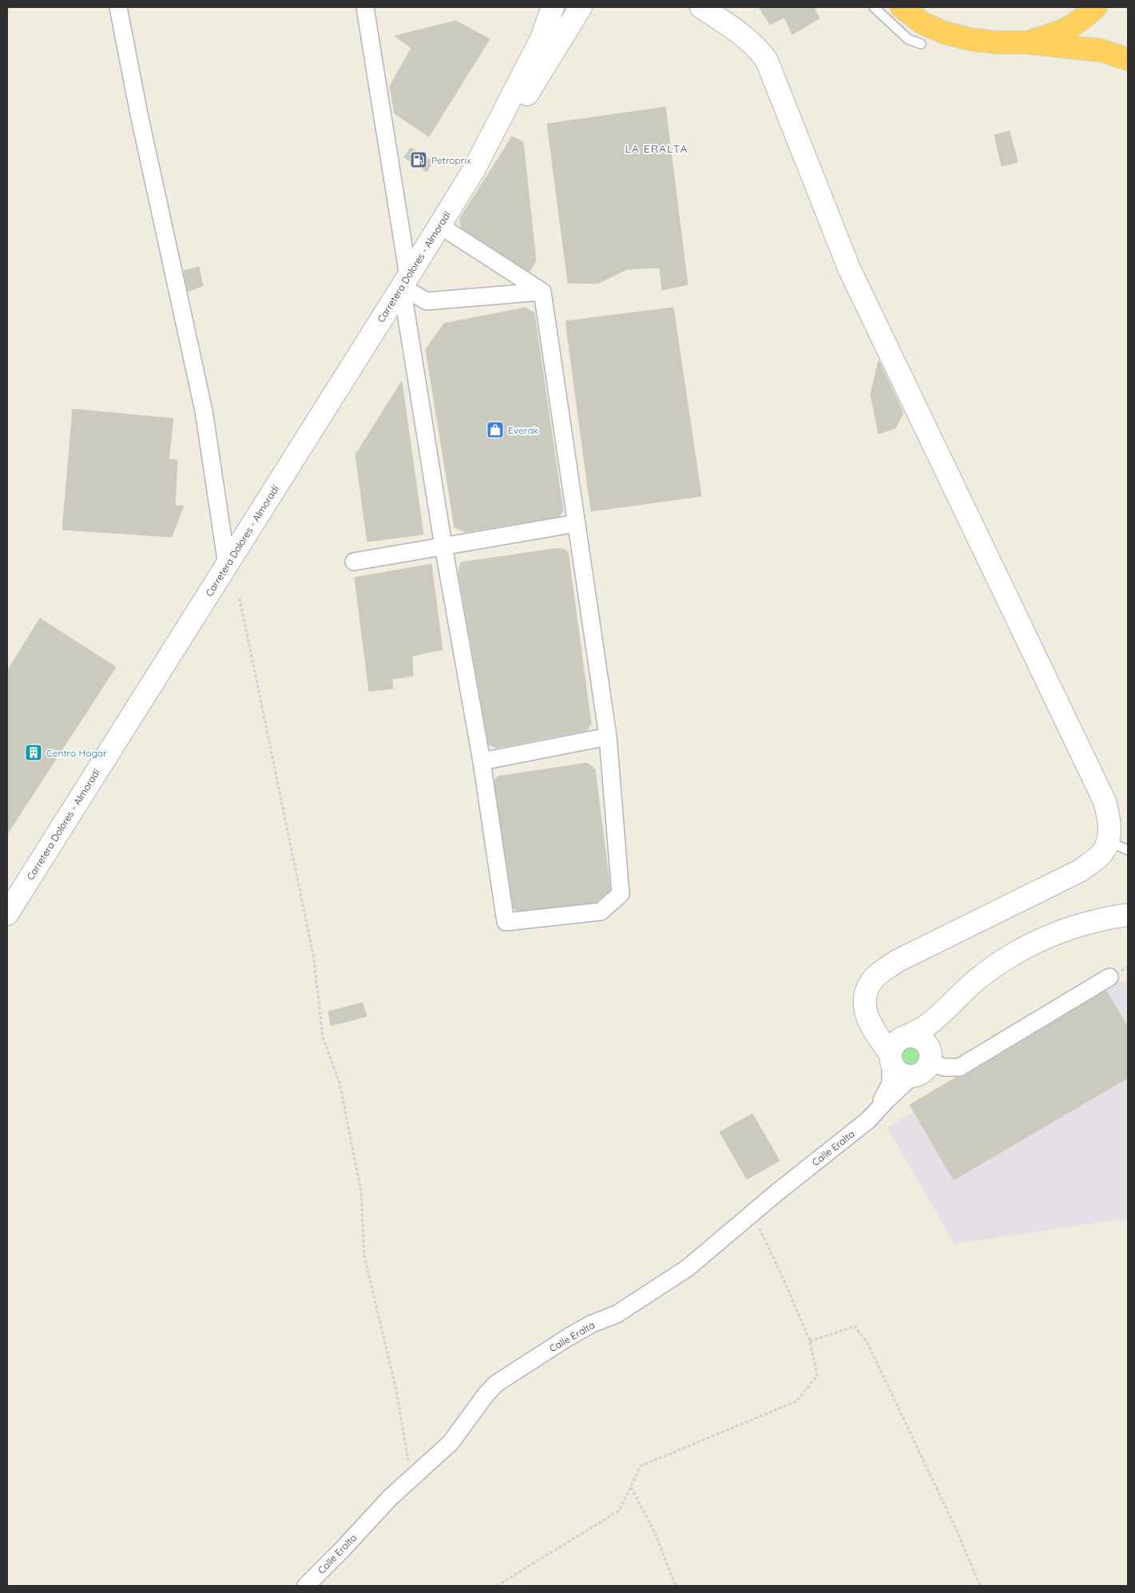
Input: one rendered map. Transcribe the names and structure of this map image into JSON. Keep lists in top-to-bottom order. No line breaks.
{"streets":{"street":["Carretera Dolores - Almoradí","Calle Eralta"]},"districts":["LA ERALTA"],"places":{"fuel station":["Petroprix"],"shop":["Everak"],"building":["Centro Hogar"]}}
